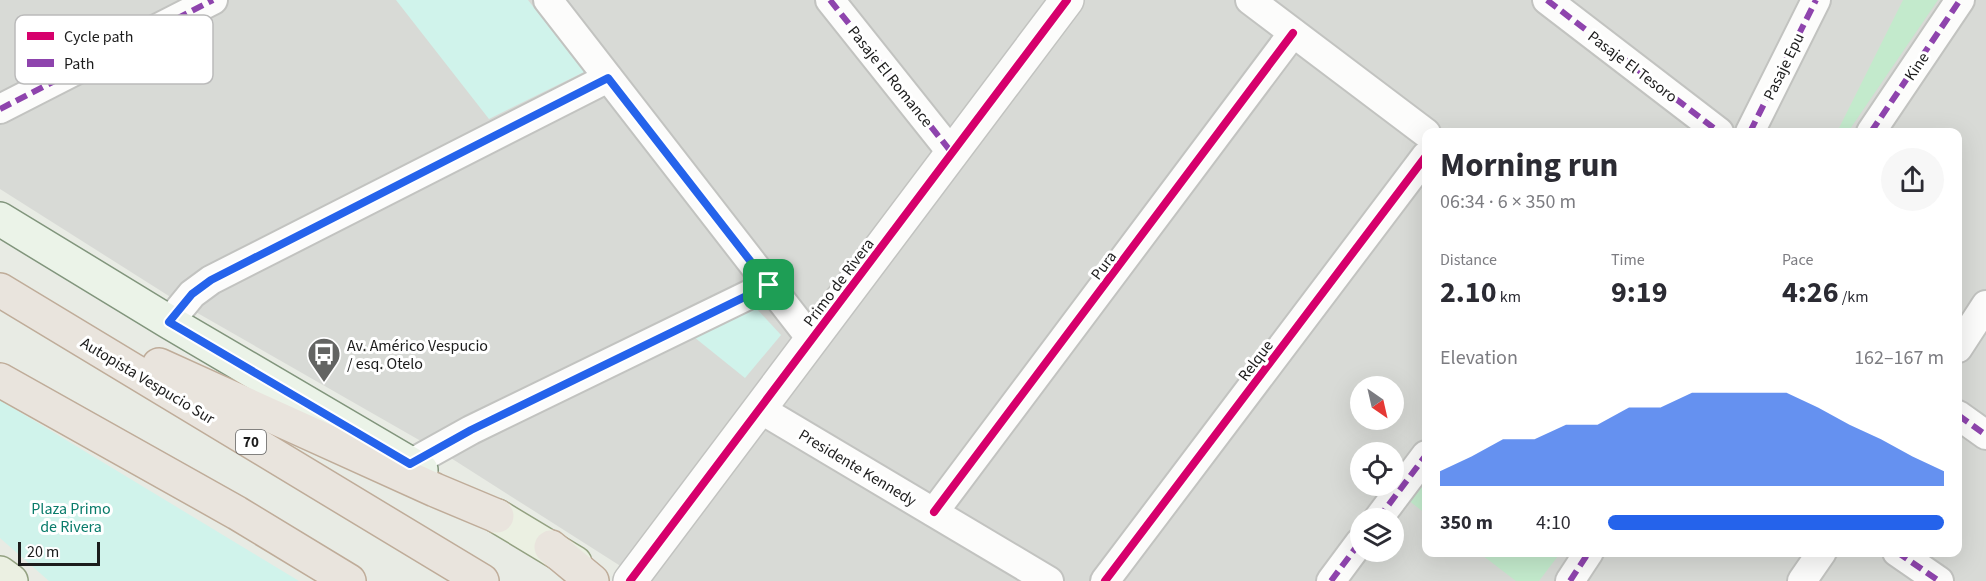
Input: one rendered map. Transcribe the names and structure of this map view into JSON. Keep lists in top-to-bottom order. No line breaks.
{"streets":{"highway":["Autopista Vespucio Sur","70"],"street":["Pasaje El Tesoro","Pasaje Epu","Kine","Pasaje El Romance","Pura","Primo de Rivera","Relque","Presidente Kennedy"]},"crossings":[["Pasaje El Romance","Primo de Rivera"],["Pura","Presidente Kennedy"],["Primo de Rivera","Presidente Kennedy"]],"parks":["Plaza Primo de Rivera"],"places":{"bus stop":["Av. Américo Vespucio / esq. Otelo"]},"legend":["Cycle path","Path"],"scale_bar":"20 m","north":"bottom right","page":{"heading":["Morning run","06:34 · 6 × 350 m"],"stats":[["Distance","2.10 km"],["Time","9:19"],["Pace","4:26 /km"]],"chart":["Elevation","162–167 m"],"list":[{"name":"350 m","note":"4:10"}],"scale":"20 m"}}
